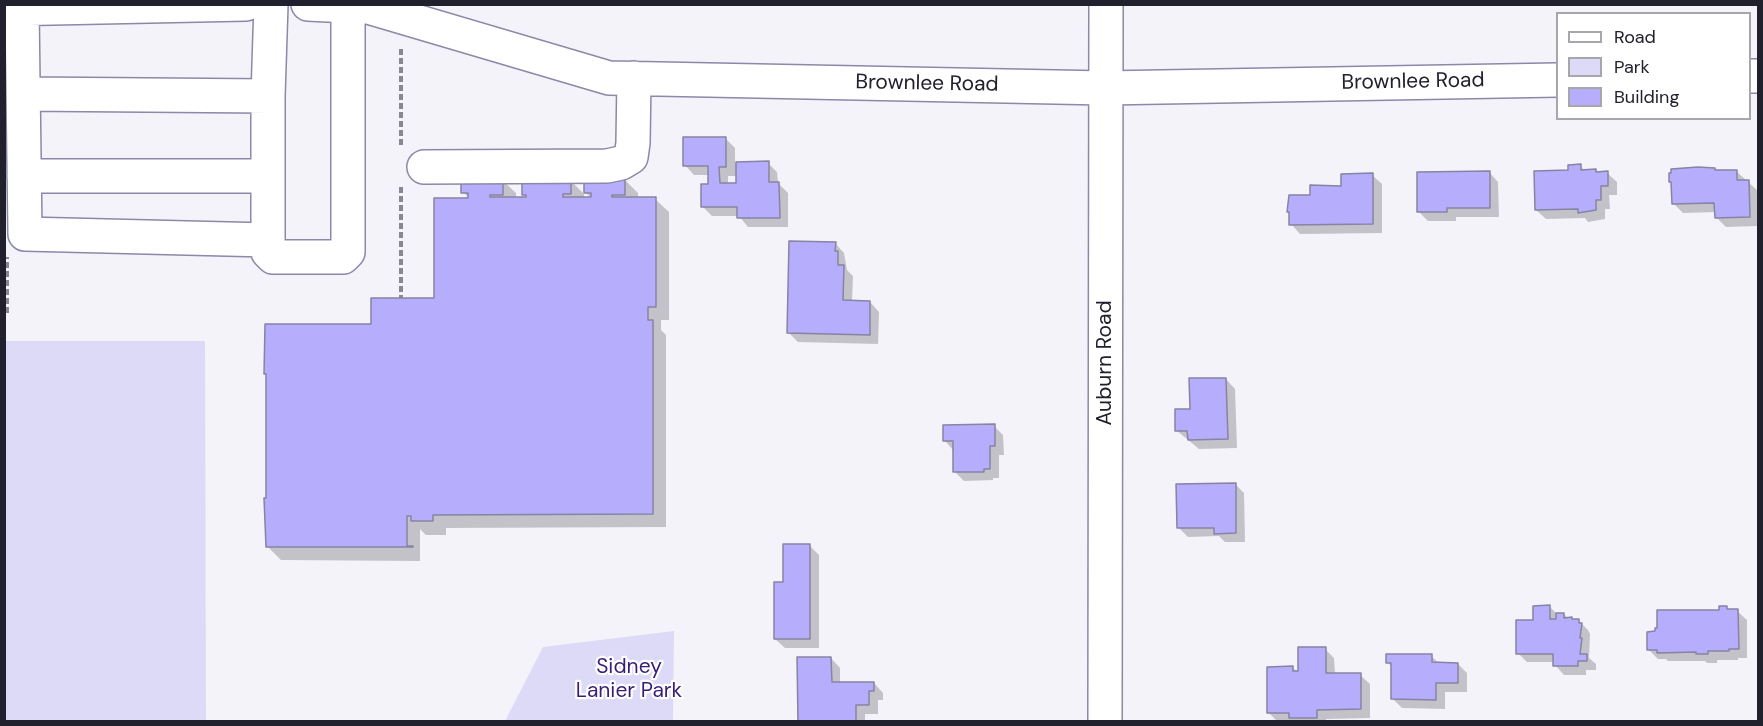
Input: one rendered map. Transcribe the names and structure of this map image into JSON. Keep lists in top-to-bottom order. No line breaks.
{"streets":{"street":["Brownlee Road","Auburn Road"]},"crossings":[["Brownlee Road","Auburn Road"]],"parks":["Sidney Lanier Park"],"legend":["Road","Park","Building"]}
